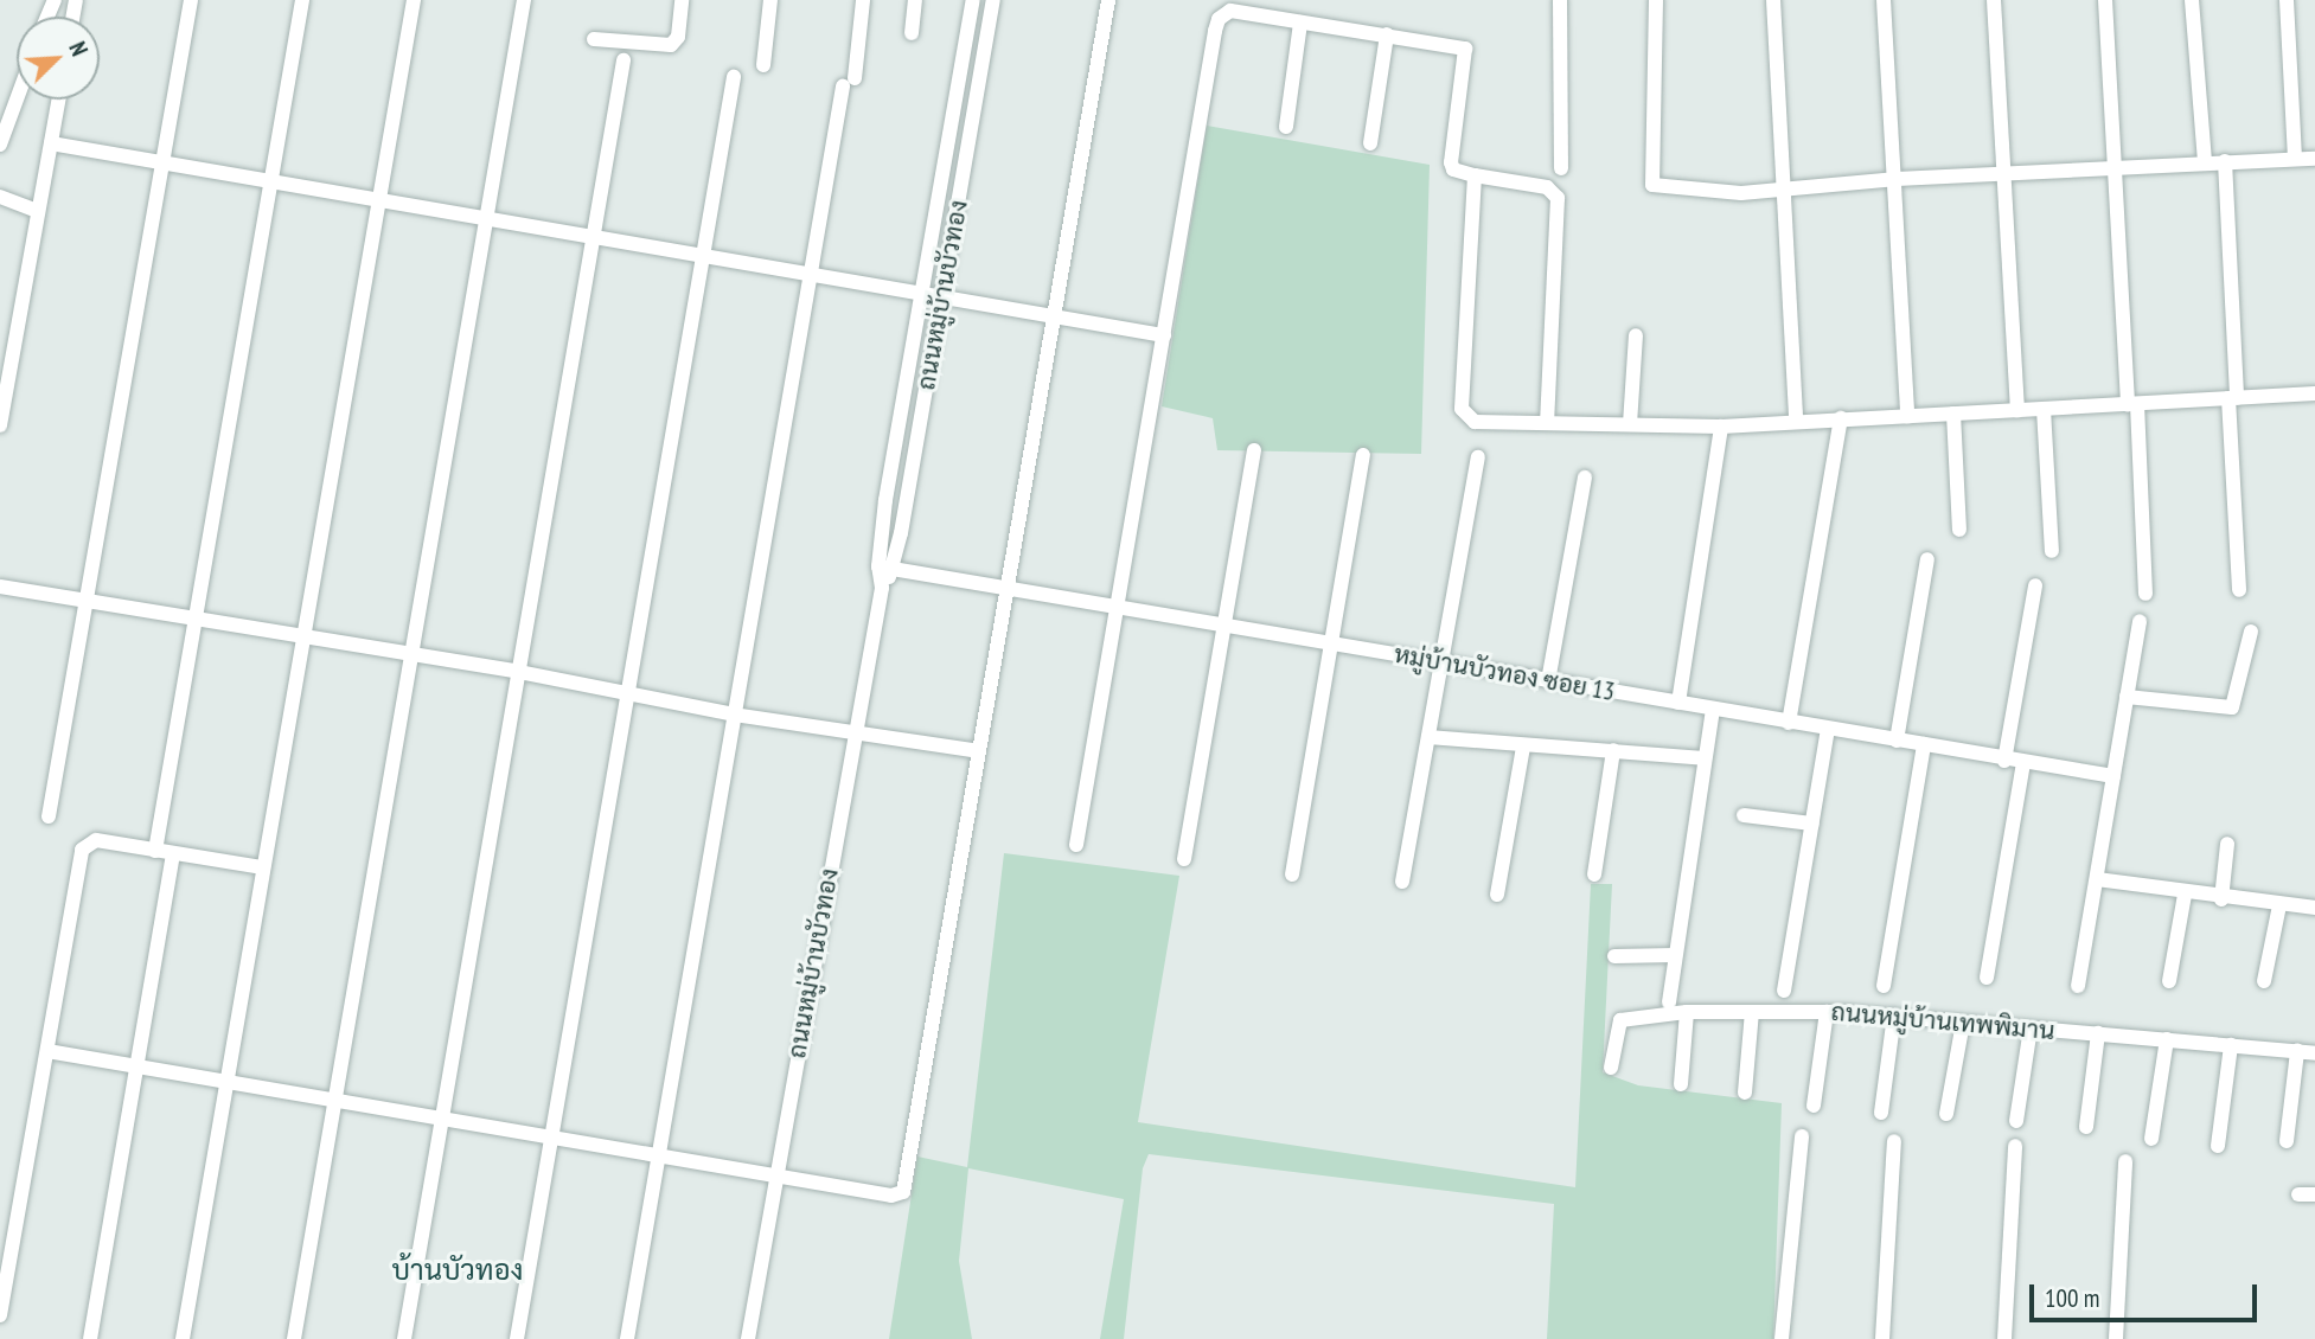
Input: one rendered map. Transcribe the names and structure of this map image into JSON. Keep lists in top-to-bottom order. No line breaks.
{"streets":{"street":["ถนนหมู่บ้านบัวทอง","หมู่บ้านบัวทอง ซอย 13","ถนนหมู่บ้านเทพพิมาน"]},"crossings":[["ถนนหมู่บ้านบัวทอง","หมู่บ้านบัวทอง ซอย 13"]],"districts":["บ้านบัวทอง"],"scale_bar":"100 m","north":"top right"}
